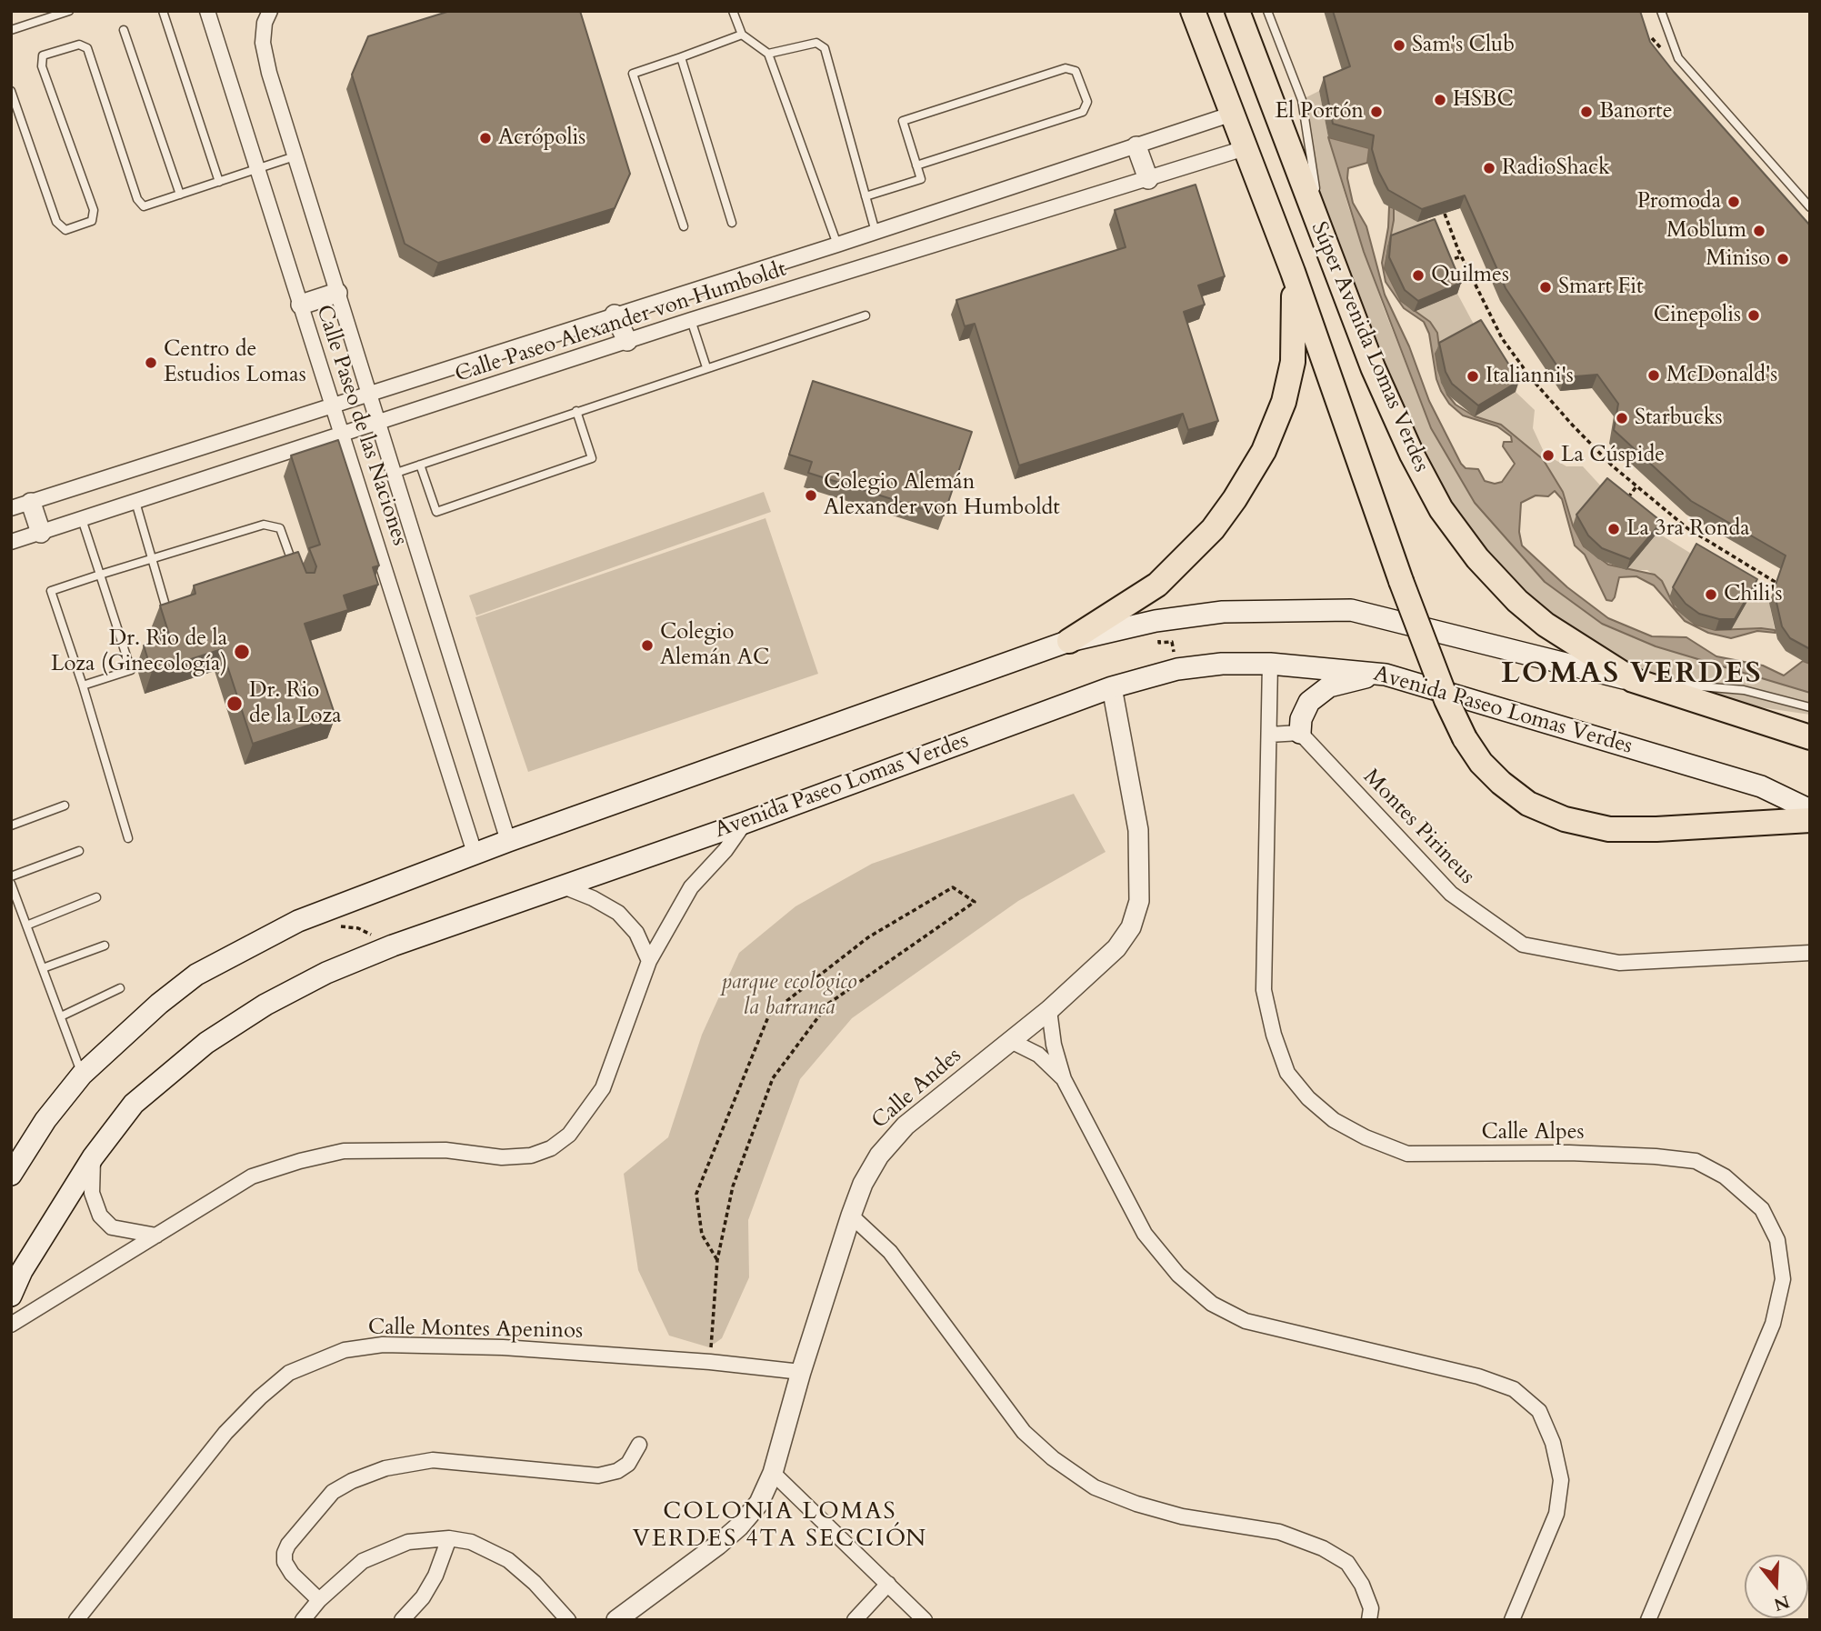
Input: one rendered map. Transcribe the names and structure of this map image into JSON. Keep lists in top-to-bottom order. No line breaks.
{"streets":{"main road":["Súper Avenida Lomas Verdes","Avenida Paseo Lomas Verdes"],"street":["Calle Paseo Alexander von Humboldt","Calle Paseo de las Naciones","Montes Pirineus","Calle Andes","Calle Alpes","Calle Montes Apeninos"]},"crossings":[["Calle Paseo Alexander von Humboldt","Súper Avenida Lomas Verdes"],["Calle Paseo Alexander von Humboldt","Calle Paseo de las Naciones"],["Avenida Paseo Lomas Verdes","Calle Andes"],["Avenida Paseo Lomas Verdes","Calle Alpes"],["Calle Andes","Calle Montes Apeninos"]],"districts":["LOMAS VERDES","COLONIA LOMAS VERDES 4TA SECCIÓN"],"parks":["parque ecologico la barranca"],"places":["Sam's Club","HSBC","El Portón","Banorte","Acrópolis","RadioShack","Promoda","Moblum","Miniso","Quilmes","Smart Fit","Cinepolis","Centro de Estudios Lomas","McDonald's","Italianni's","Starbucks","La Cúspide","Colegio Alemán Alexander von Humboldt","La 3ra Ronda","Chili's","Colegio Alemán AC","Dr. Rio de la Loza (Ginecología)","Dr. Rio de la Loza"],"north":"bottom"}
